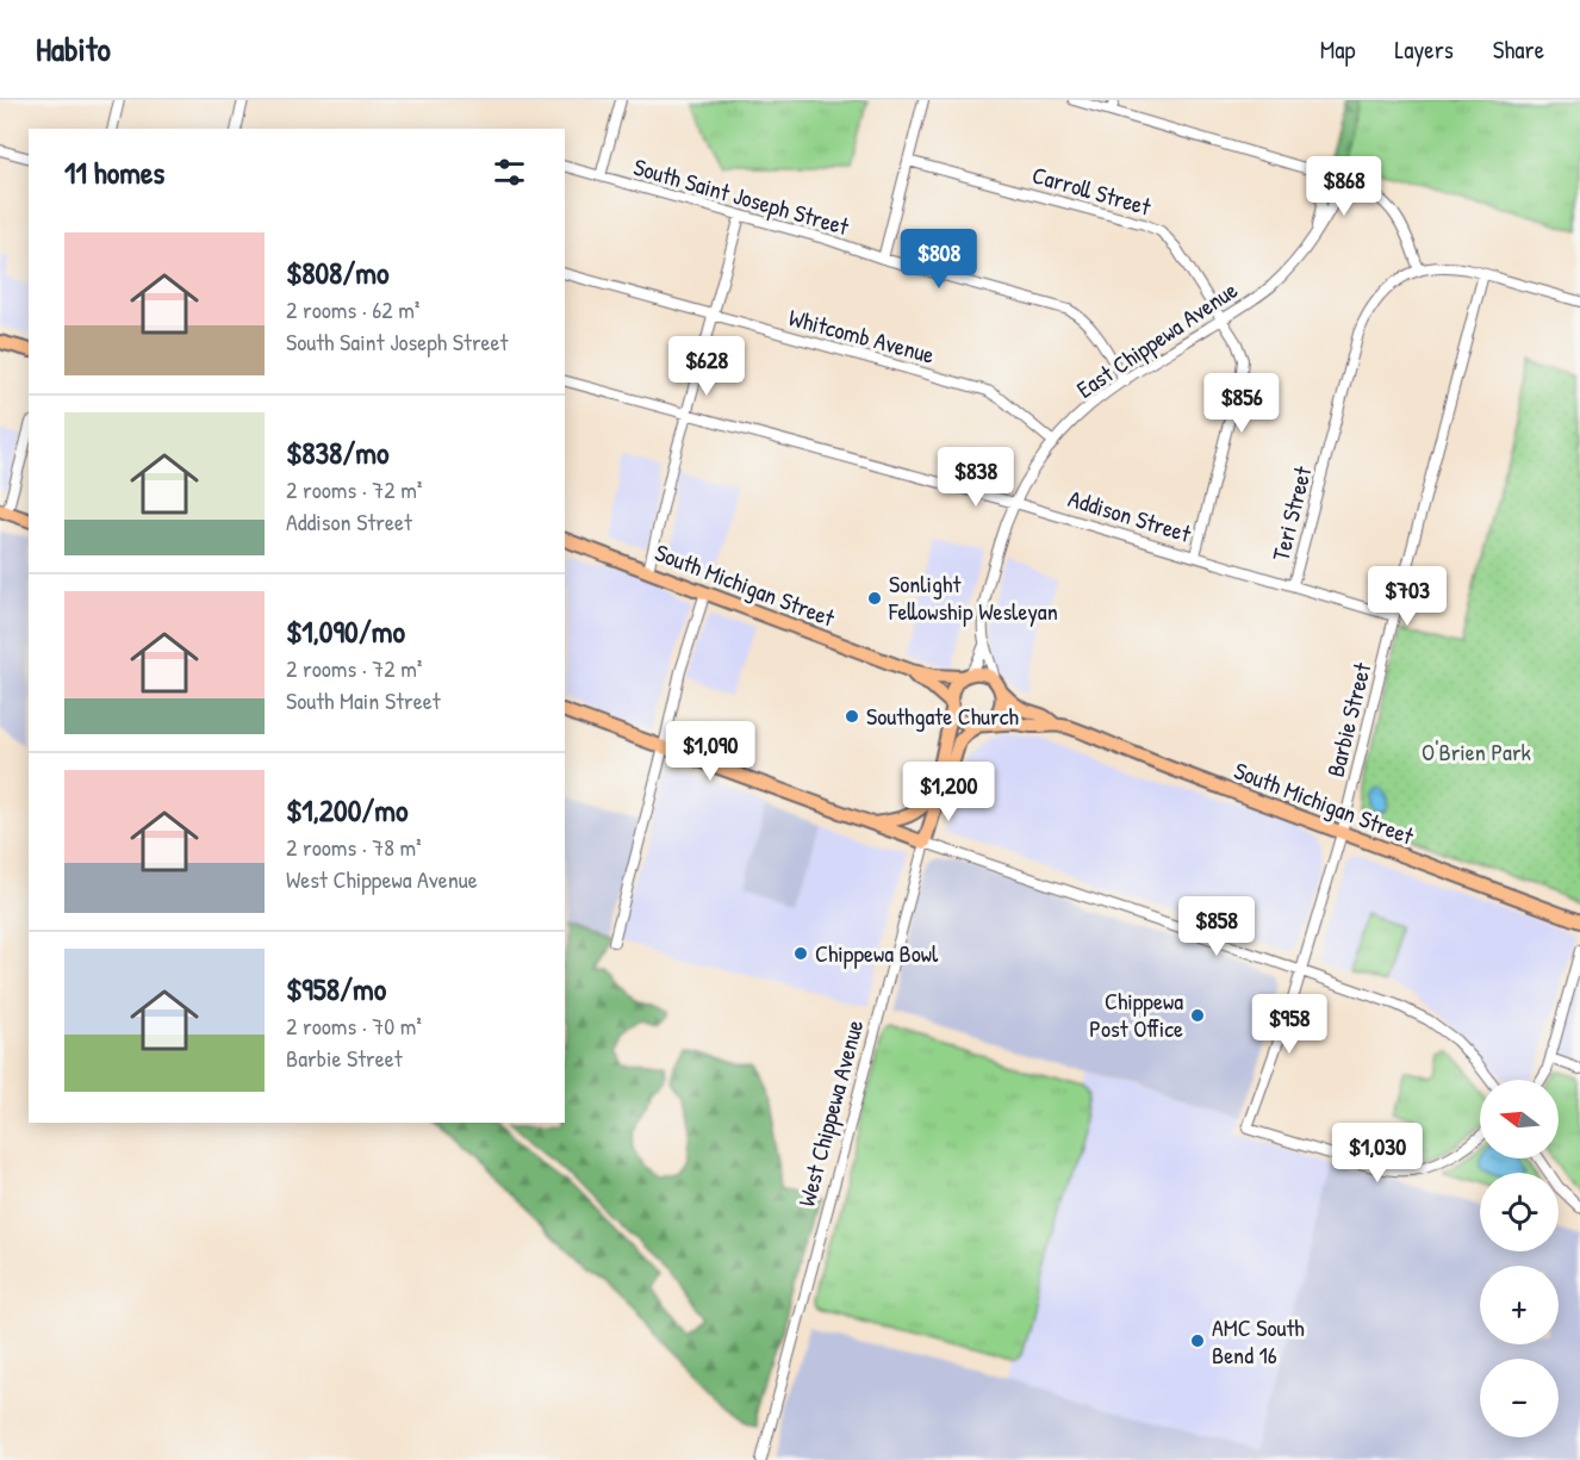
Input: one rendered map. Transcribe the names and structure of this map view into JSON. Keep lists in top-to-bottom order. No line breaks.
{"streets":{"main road":["South Michigan Street","West Chippewa Avenue"],"street":["Carroll Street","South Saint Joseph Street","Whitcomb Avenue","East Chippewa Avenue","Teri Street","Addison Street","Barbie Street"]},"crossings":[["Carroll Street","East Chippewa Avenue"],["Carroll Street","Addison Street"],["South Saint Joseph Street","East Chippewa Avenue"],["Whitcomb Avenue","East Chippewa Avenue"],["East Chippewa Avenue","Addison Street"],["East Chippewa Avenue","South Michigan Street"],["East Chippewa Avenue","West Chippewa Avenue"],["Teri Street","Addison Street"],["Addison Street","Barbie Street"],["South Michigan Street","Barbie Street"],["South Michigan Street","West Chippewa Avenue"]],"parks":["O'Brien Park"],"places":["Sonlight Fellowship Wesleyan","Southgate Church","Chippewa Bowl","Chippewa Post Office","AMC South Bend 16"],"north":"left","page":{"header":"Habito","nav":["Map","Layers","Share"],"heading":"11 homes","price":["$868","$808","$628","$856","$838","$703","$1,090","$1,200","$858","$958","$1,030"],"list":[{"name":"$808/mo","note":"2 rooms · 62 m² · South Saint Joseph Street"},{"name":"$838/mo","note":"2 rooms · 72 m² · Addison Street"},{"name":"$1,090/mo","note":"2 rooms · 72 m² · South Main Street"},{"name":"$1,200/mo","note":"2 rooms · 78 m² · West Chippewa Avenue"},{"name":"$958/mo","note":"2 rooms · 70 m² · Barbie Street"}],"map_buttons":["+","−"]}}
